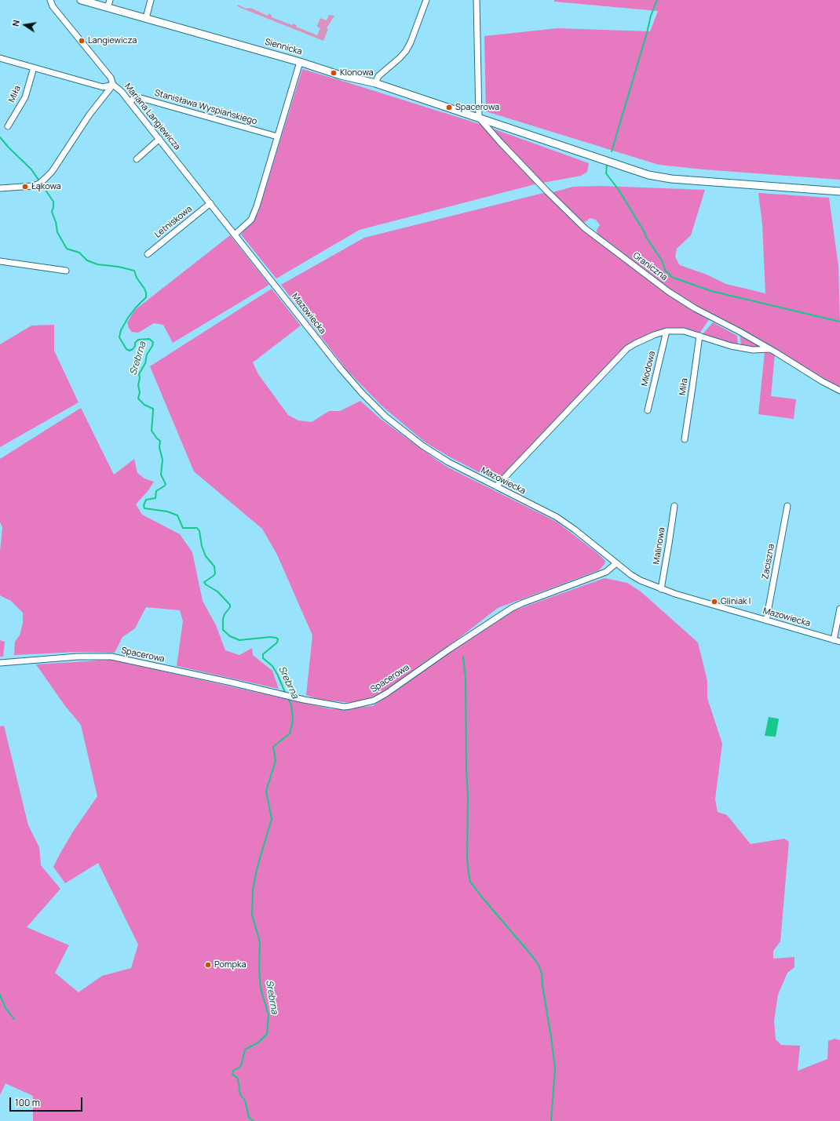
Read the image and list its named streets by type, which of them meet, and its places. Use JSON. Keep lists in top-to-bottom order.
{
  "streets": {
    "main road": ["Siennicka"],
    "street": [
      "Miła",
      "Stanisława Wyspiańskiego",
      "Mariana Langiewicza",
      "Letniskowa",
      "Graniczna",
      "Mazowiecka",
      "Miodowa",
      "Malinowa",
      "Zaciszna",
      "Spacerowa"
    ]
  },
  "crossings": [
    ["Siennicka", "Graniczna"],
    ["Stanisława Wyspiańskiego", "Mariana Langiewicza"],
    ["Mariana Langiewicza", "Letniskowa"],
    ["Mariana Langiewicza", "Mazowiecka"],
    ["Mazowiecka", "Malinowa"],
    ["Mazowiecka", "Zaciszna"],
    ["Mazowiecka", "Spacerowa"]
  ],
  "water": ["Srebrna"],
  "places": [
    "Langiewicza",
    "Klonowa",
    "Spacerowa",
    "Łąkowa",
    "Gliniak I",
    "Pompka"
  ],
  "scale_bar": "100 m",
  "north": "left"
}
